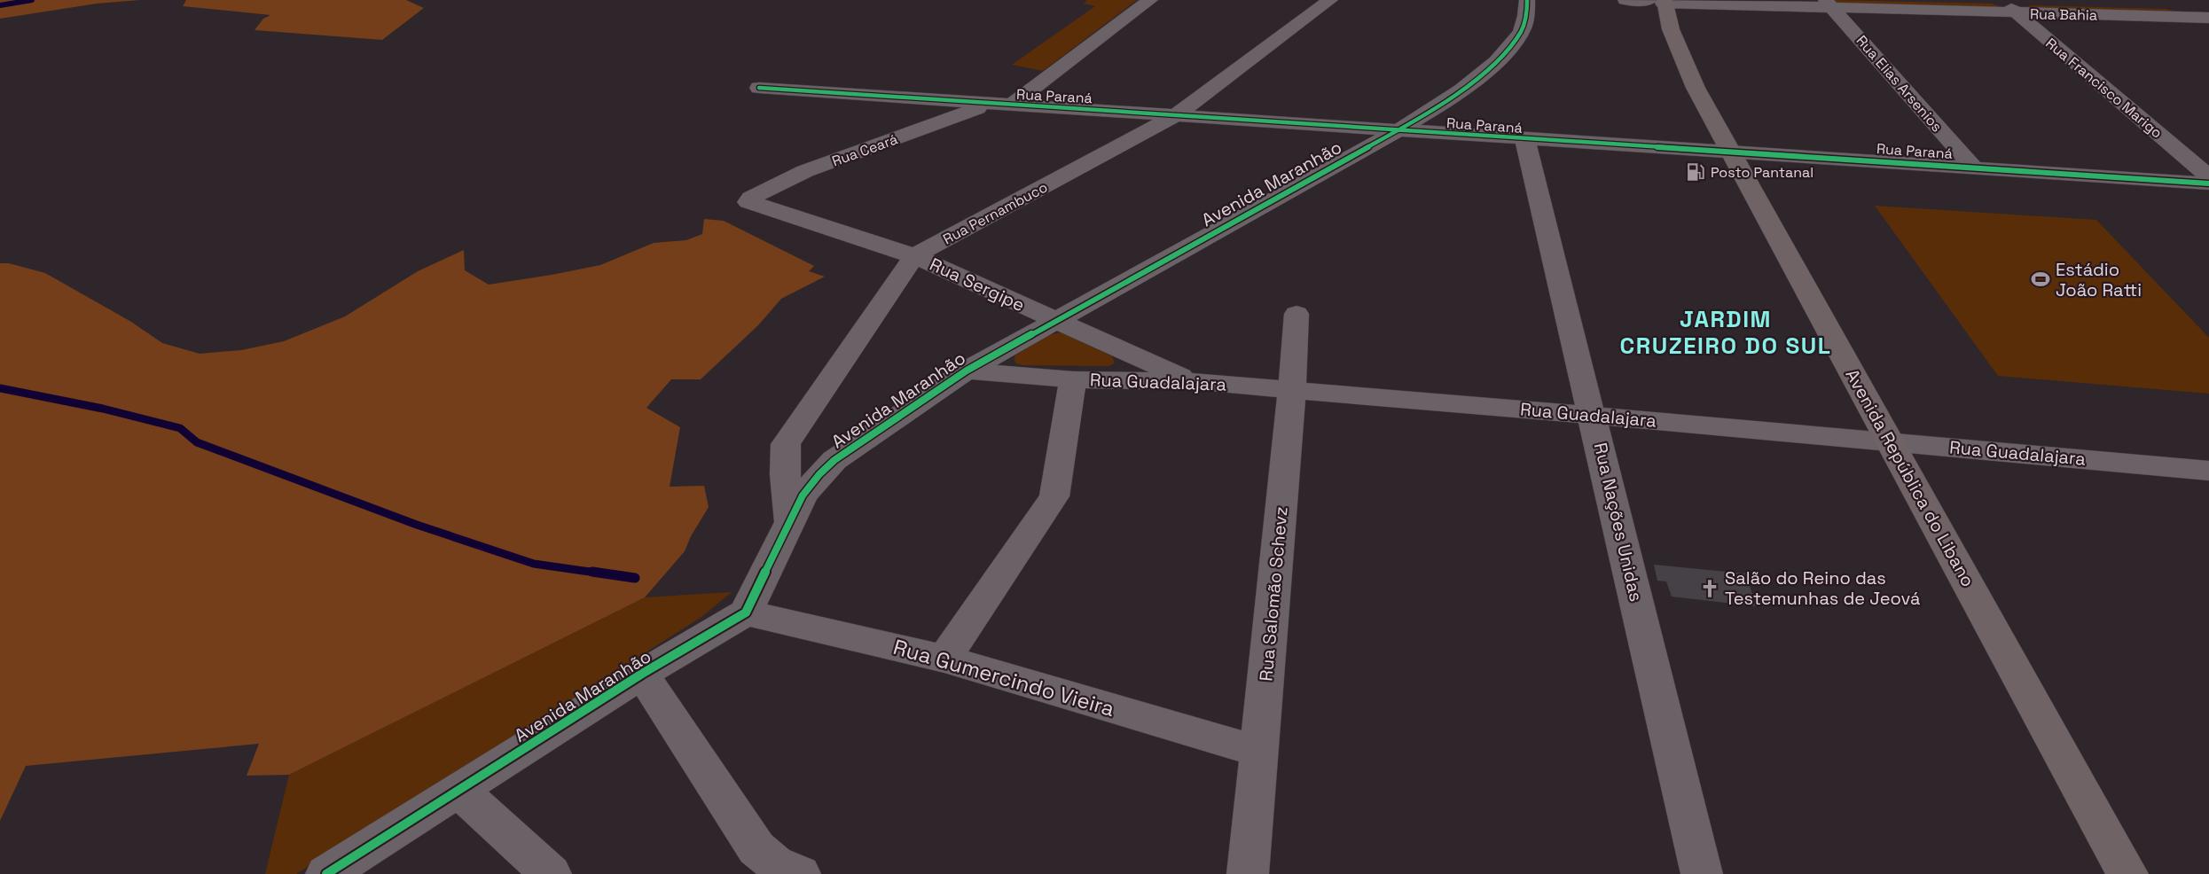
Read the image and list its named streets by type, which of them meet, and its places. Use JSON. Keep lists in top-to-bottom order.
{
  "streets": {
    "main road": ["Avenida República do Libano"],
    "street": [
      "Rua Bahia",
      "Rua Elias Arsenios",
      "Rua Francisco Marigo",
      "Rua Paraná",
      "Rua Ceará",
      "Avenida Maranhão",
      "Rua Pernambuco",
      "Rua Sergipe",
      "Rua Guadalajara",
      "Rua Nações Unidas",
      "Rua Salomão Schevz",
      "Rua Gumercindo Vieira"
    ]
  },
  "crossings": [
    ["Rua Bahia", "Rua Elias Arsenios"],
    ["Rua Bahia", "Rua Francisco Marigo"],
    ["Rua Bahia", "Avenida República do Libano"],
    ["Rua Elias Arsenios", "Rua Paraná"],
    ["Rua Paraná", "Rua Ceará"],
    ["Rua Paraná", "Avenida Maranhão"],
    ["Rua Paraná", "Rua Pernambuco"],
    ["Rua Paraná", "Avenida República do Libano"],
    ["Rua Paraná", "Rua Nações Unidas"],
    ["Rua Ceará", "Rua Sergipe"],
    ["Avenida Maranhão", "Rua Pernambuco"],
    ["Avenida Maranhão", "Rua Sergipe"],
    ["Avenida Maranhão", "Rua Guadalajara"],
    ["Avenida Maranhão", "Rua Gumercindo Vieira"],
    ["Rua Pernambuco", "Rua Sergipe"],
    ["Rua Sergipe", "Rua Guadalajara"],
    ["Rua Guadalajara", "Avenida República do Libano"],
    ["Rua Guadalajara", "Rua Nações Unidas"],
    ["Rua Guadalajara", "Rua Salomão Schevz"],
    ["Rua Salomão Schevz", "Rua Gumercindo Vieira"]
  ],
  "districts": ["JARDIM CRUZEIRO DO SUL"],
  "places": {
    "fuel station": ["Posto Pantanal"],
    "sports": ["Estádio João Ratti"],
    "church": ["Salão do Reino das Testemunhas de Jeová"]
  }
}
